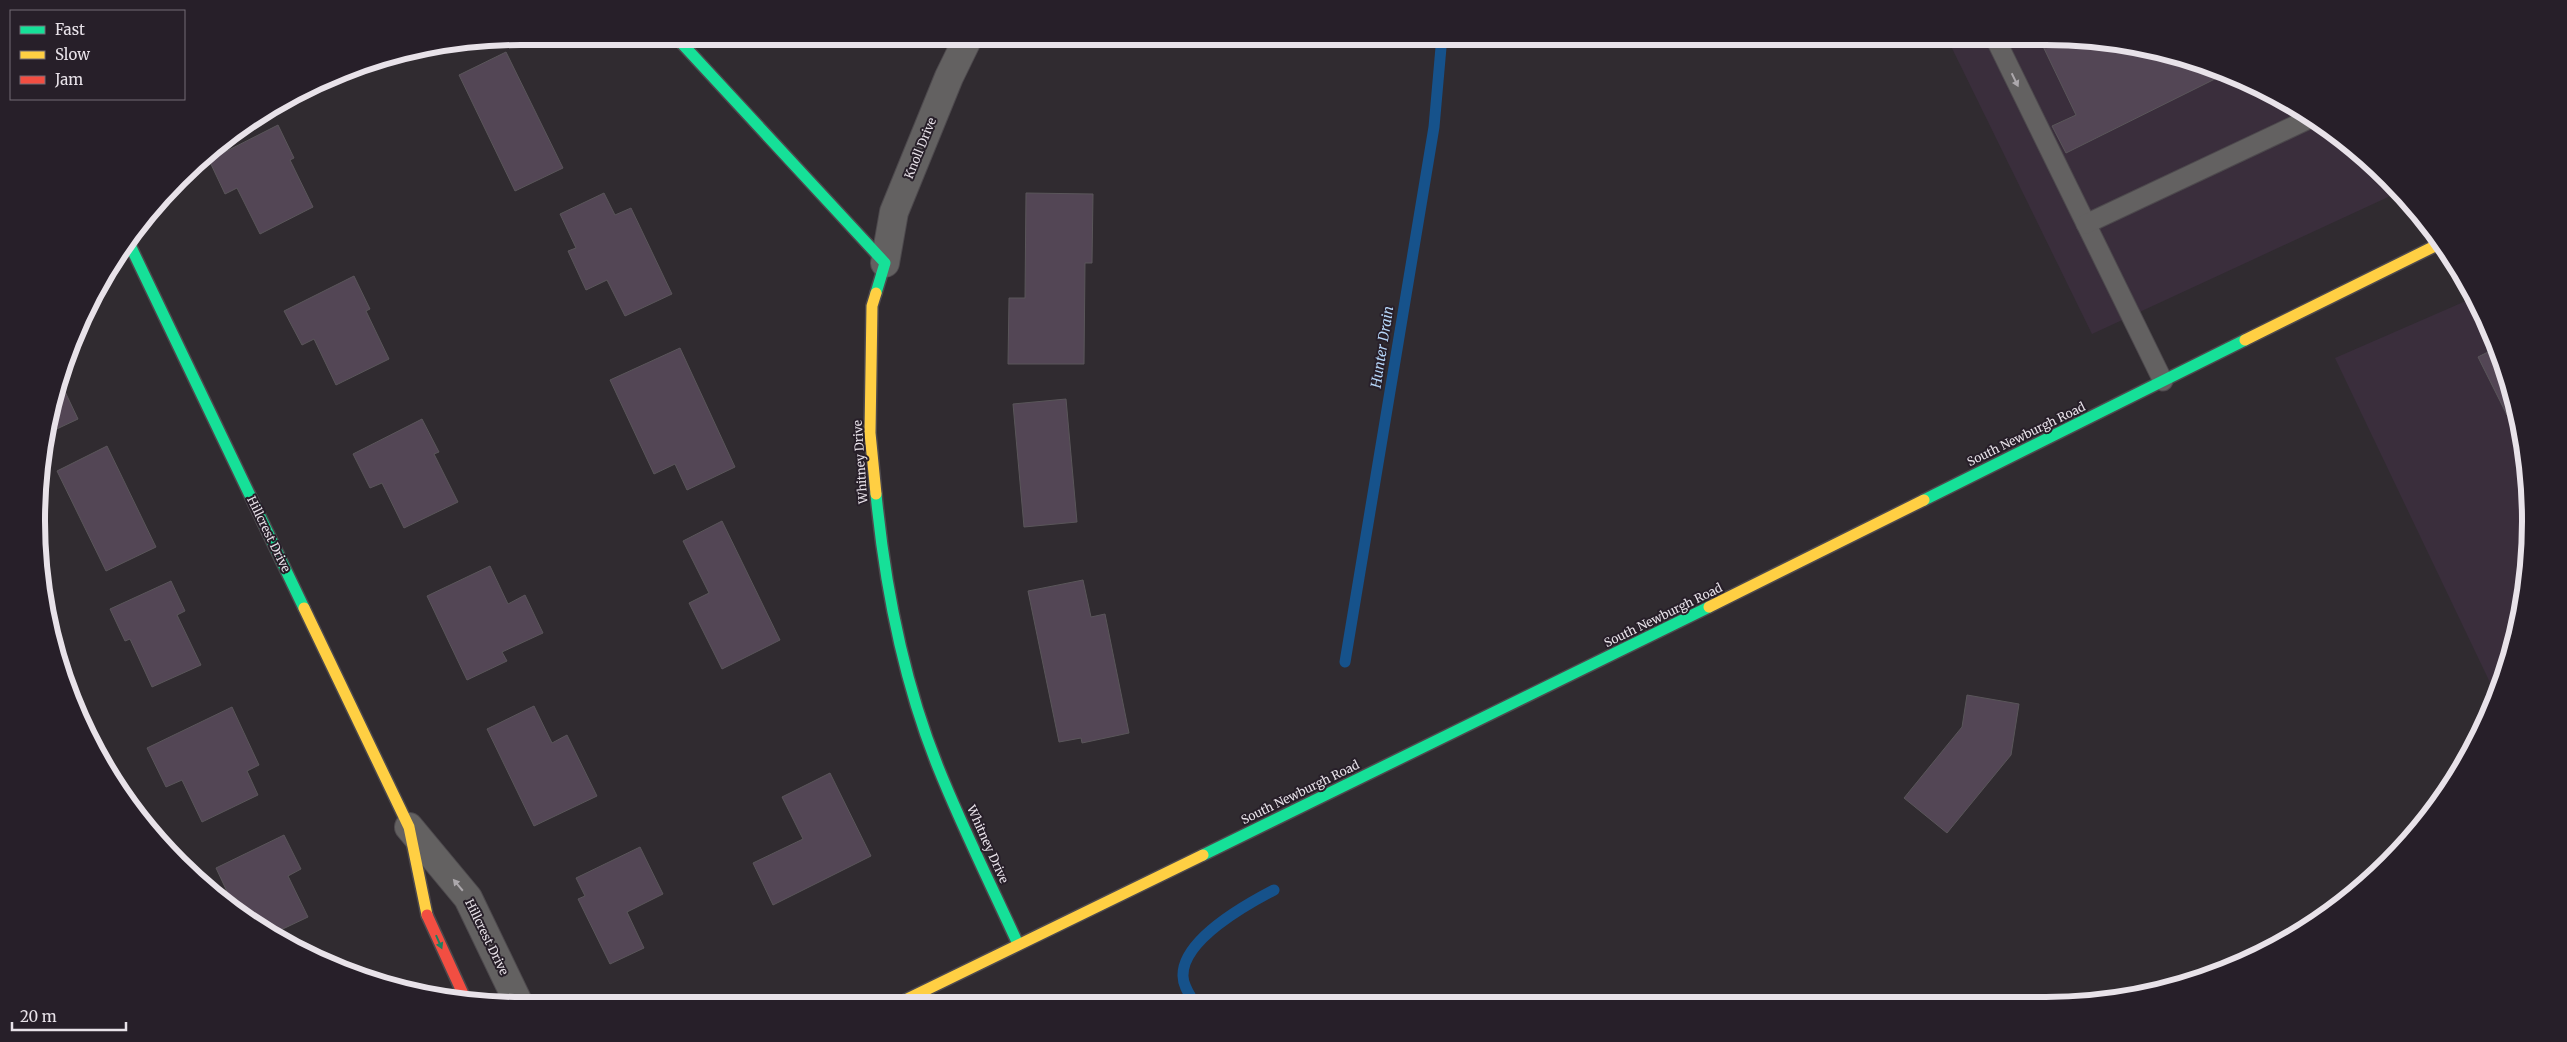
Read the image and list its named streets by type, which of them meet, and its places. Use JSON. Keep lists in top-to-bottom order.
{
  "streets": {
    "street": [
      "Knoll Drive",
      "South Newburgh Road",
      "Whitney Drive",
      "Hillcrest Drive"
    ]
  },
  "crossings": [
    ["Knoll Drive", "Whitney Drive"],
    ["South Newburgh Road", "Whitney Drive"]
  ],
  "water": ["Hunter Drain"],
  "legend": ["Fast", "Slow", "Jam"],
  "scale_bar": "20 m"
}
